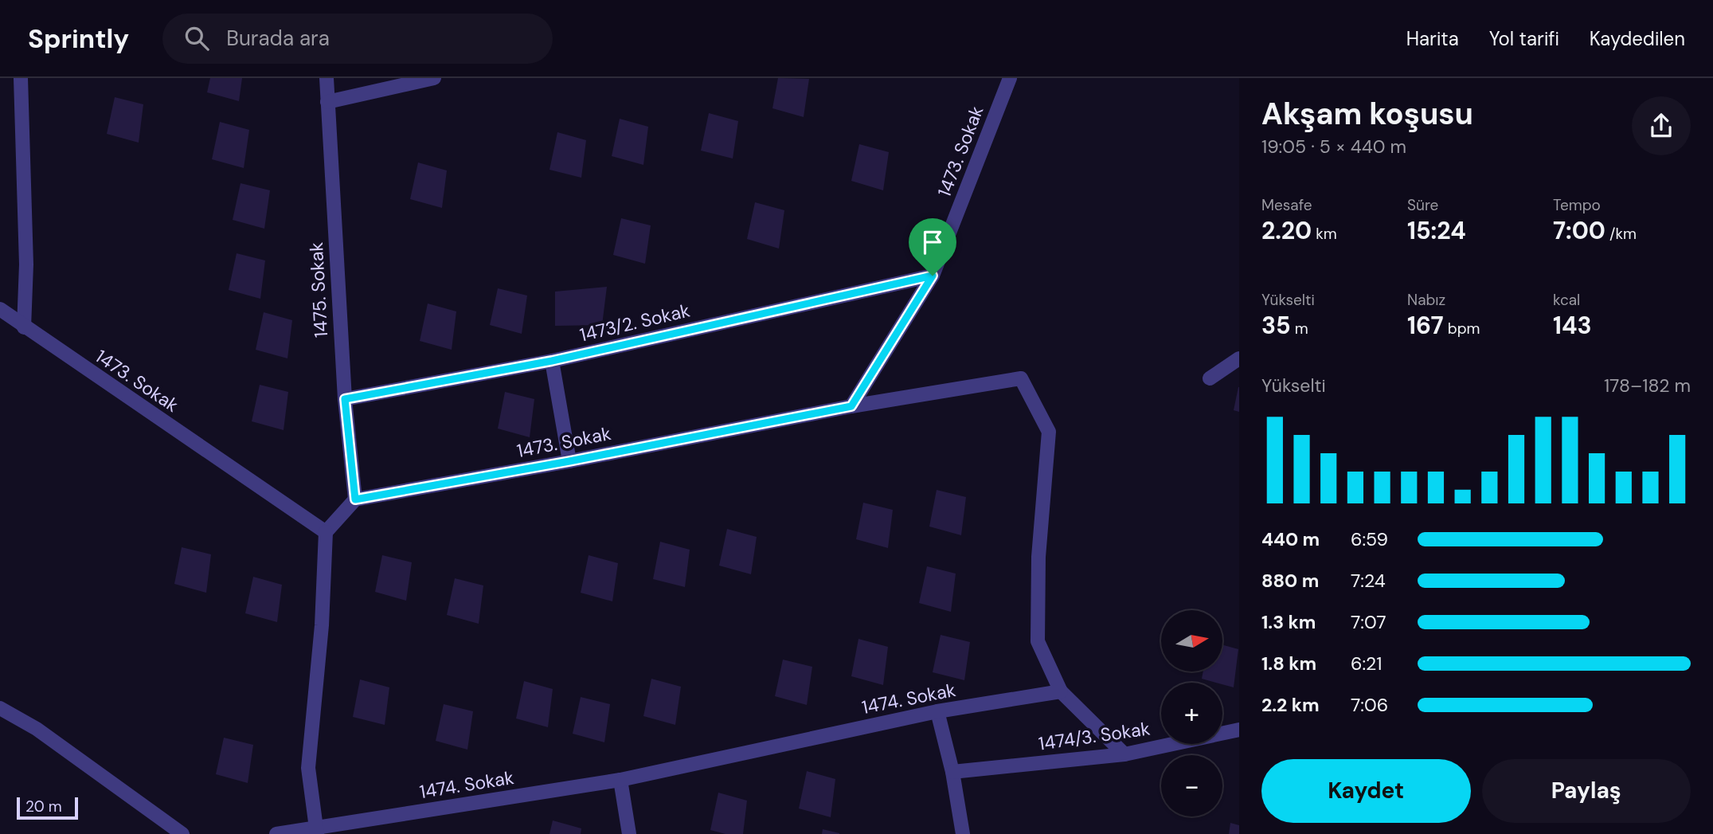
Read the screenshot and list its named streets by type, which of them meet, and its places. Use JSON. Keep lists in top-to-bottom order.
{
  "streets": {
    "street": [
      "1473. Sokak",
      "1475. Sokak",
      "1473/2. Sokak",
      "1474. Sokak",
      "1474/3. Sokak"
    ]
  },
  "crossings": [
    ["1473. Sokak", "1475. Sokak"],
    ["1473. Sokak", "1473/2. Sokak"],
    ["1475. Sokak", "1473/2. Sokak"]
  ],
  "scale_bar": "20 m",
  "north": "right",
  "page": {
    "header": "Sprintly",
    "search": "Burada ara",
    "nav": ["Harita", "Yol tarifi", "Kaydedilen"],
    "heading": ["Akşam koşusu", "19:05 · 5 × 440 m"],
    "stats": [
      ["Mesafe", "2.20 km"],
      ["Süre", "15:24"],
      ["Tempo", "7:00 /km"],
      ["Yükselti", "35 m"],
      ["Nabız", "167 bpm"],
      ["kcal", "143"]
    ],
    "chart": ["Yükselti", "178–182 m"],
    "list": [
      {
        "name": "440 m",
        "note": "6:59"
      },
      {
        "name": "880 m",
        "note": "7:24"
      },
      {
        "name": "1.3 km",
        "note": "7:07"
      },
      {
        "name": "1.8 km",
        "note": "6:21"
      },
      {
        "name": "2.2 km",
        "note": "7:06"
      }
    ],
    "map_buttons": ["+", "−"],
    "buttons": ["Kaydet", "Paylaş"],
    "scale": "20 m"
  }
}
